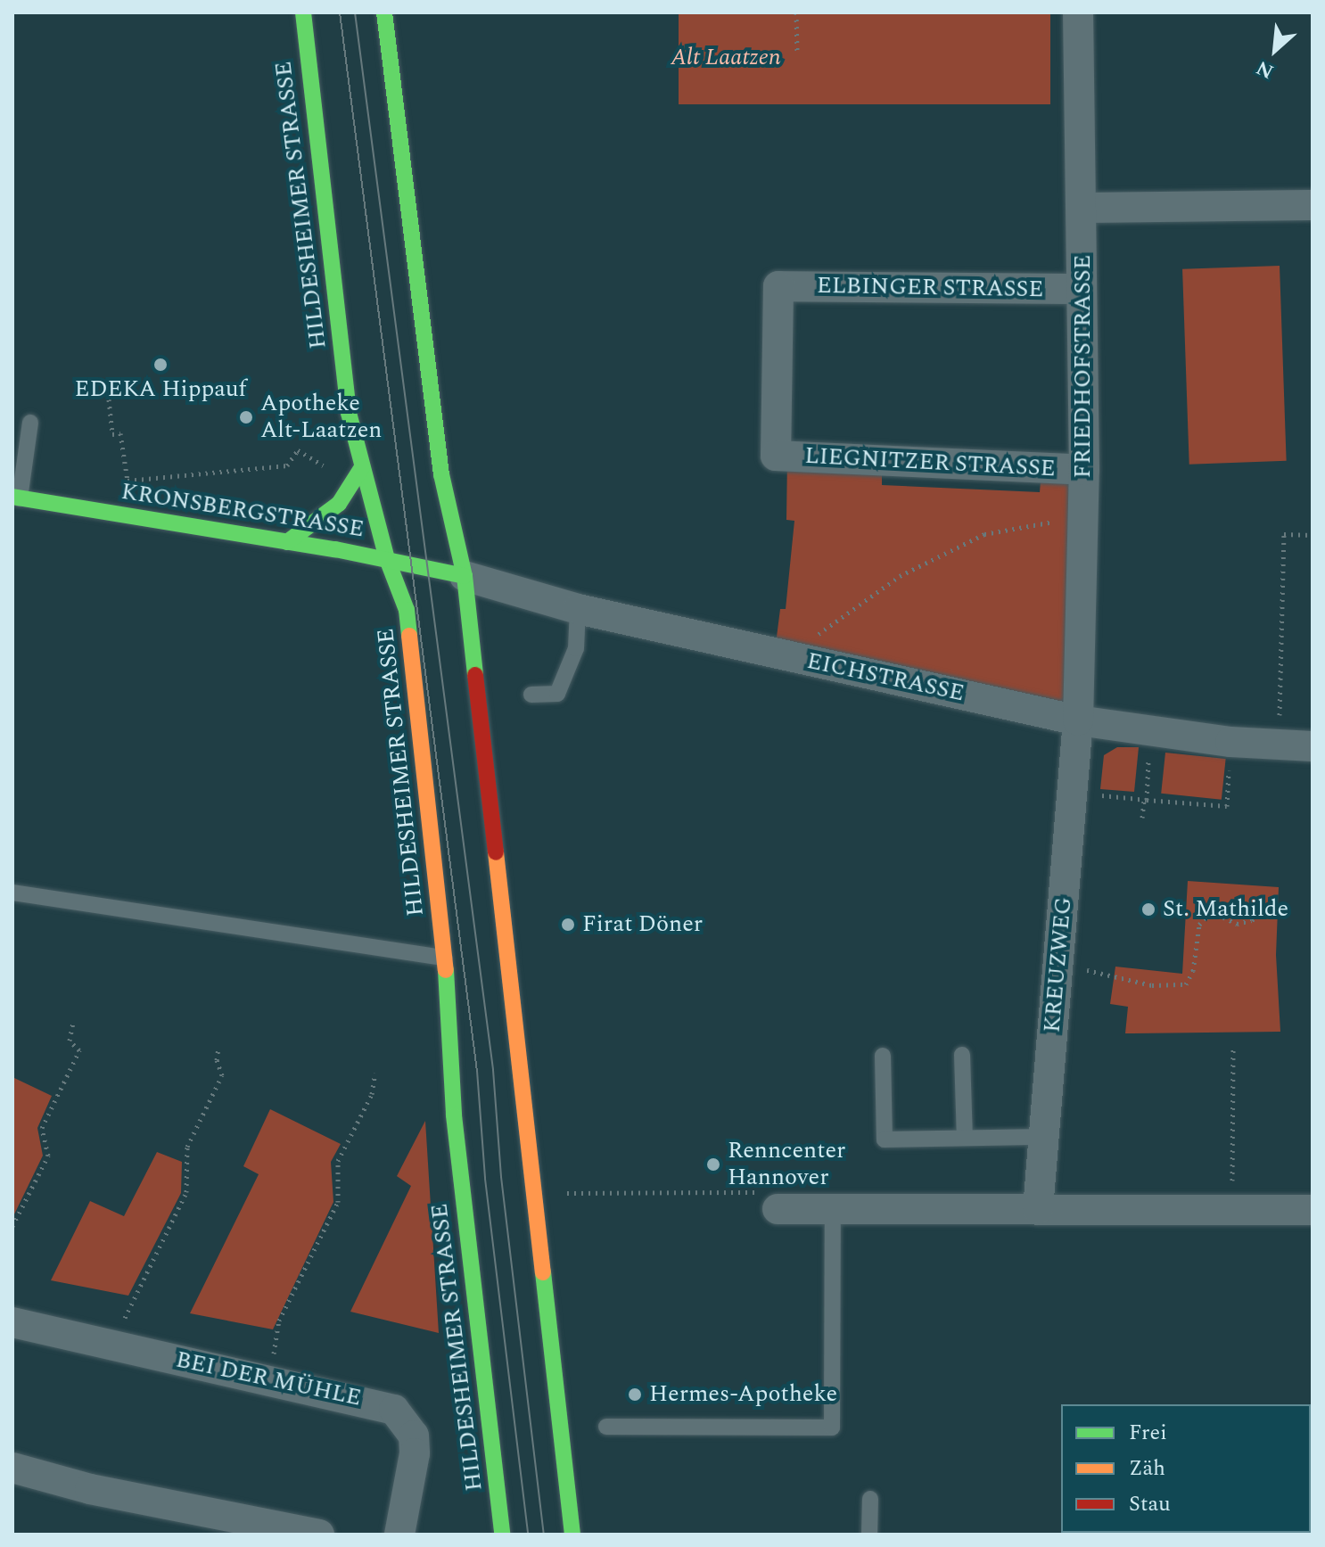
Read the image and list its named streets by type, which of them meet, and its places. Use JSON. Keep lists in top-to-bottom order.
{
  "streets": {
    "main road": ["HILDESHEIMER STRASSE", "KRONSBERGSTRASSE"],
    "street": [
      "ELBINGER STRASSE",
      "FRIEDHOFSTRASSE",
      "LIEGNITZER STRASSE",
      "EICHSTRASSE",
      "KREUZWEG",
      "BEI DER MÜHLE"
    ]
  },
  "crossings": [
    ["HILDESHEIMER STRASSE", "KRONSBERGSTRASSE"],
    ["ELBINGER STRASSE", "FRIEDHOFSTRASSE"],
    ["ELBINGER STRASSE", "LIEGNITZER STRASSE"],
    ["FRIEDHOFSTRASSE", "LIEGNITZER STRASSE"],
    ["FRIEDHOFSTRASSE", "EICHSTRASSE"],
    ["FRIEDHOFSTRASSE", "KREUZWEG"],
    ["KRONSBERGSTRASSE", "EICHSTRASSE"],
    ["EICHSTRASSE", "KREUZWEG"]
  ],
  "parks": ["Alt Laatzen"],
  "places": [
    "EDEKA Hippauf",
    "Apotheke Alt-Laatzen",
    "St. Mathilde",
    "Firat Döner",
    "Renncenter Hannover",
    "Hermes-Apotheke"
  ],
  "legend": ["Frei", "Zäh", "Stau"],
  "north": "bottom left"
}
